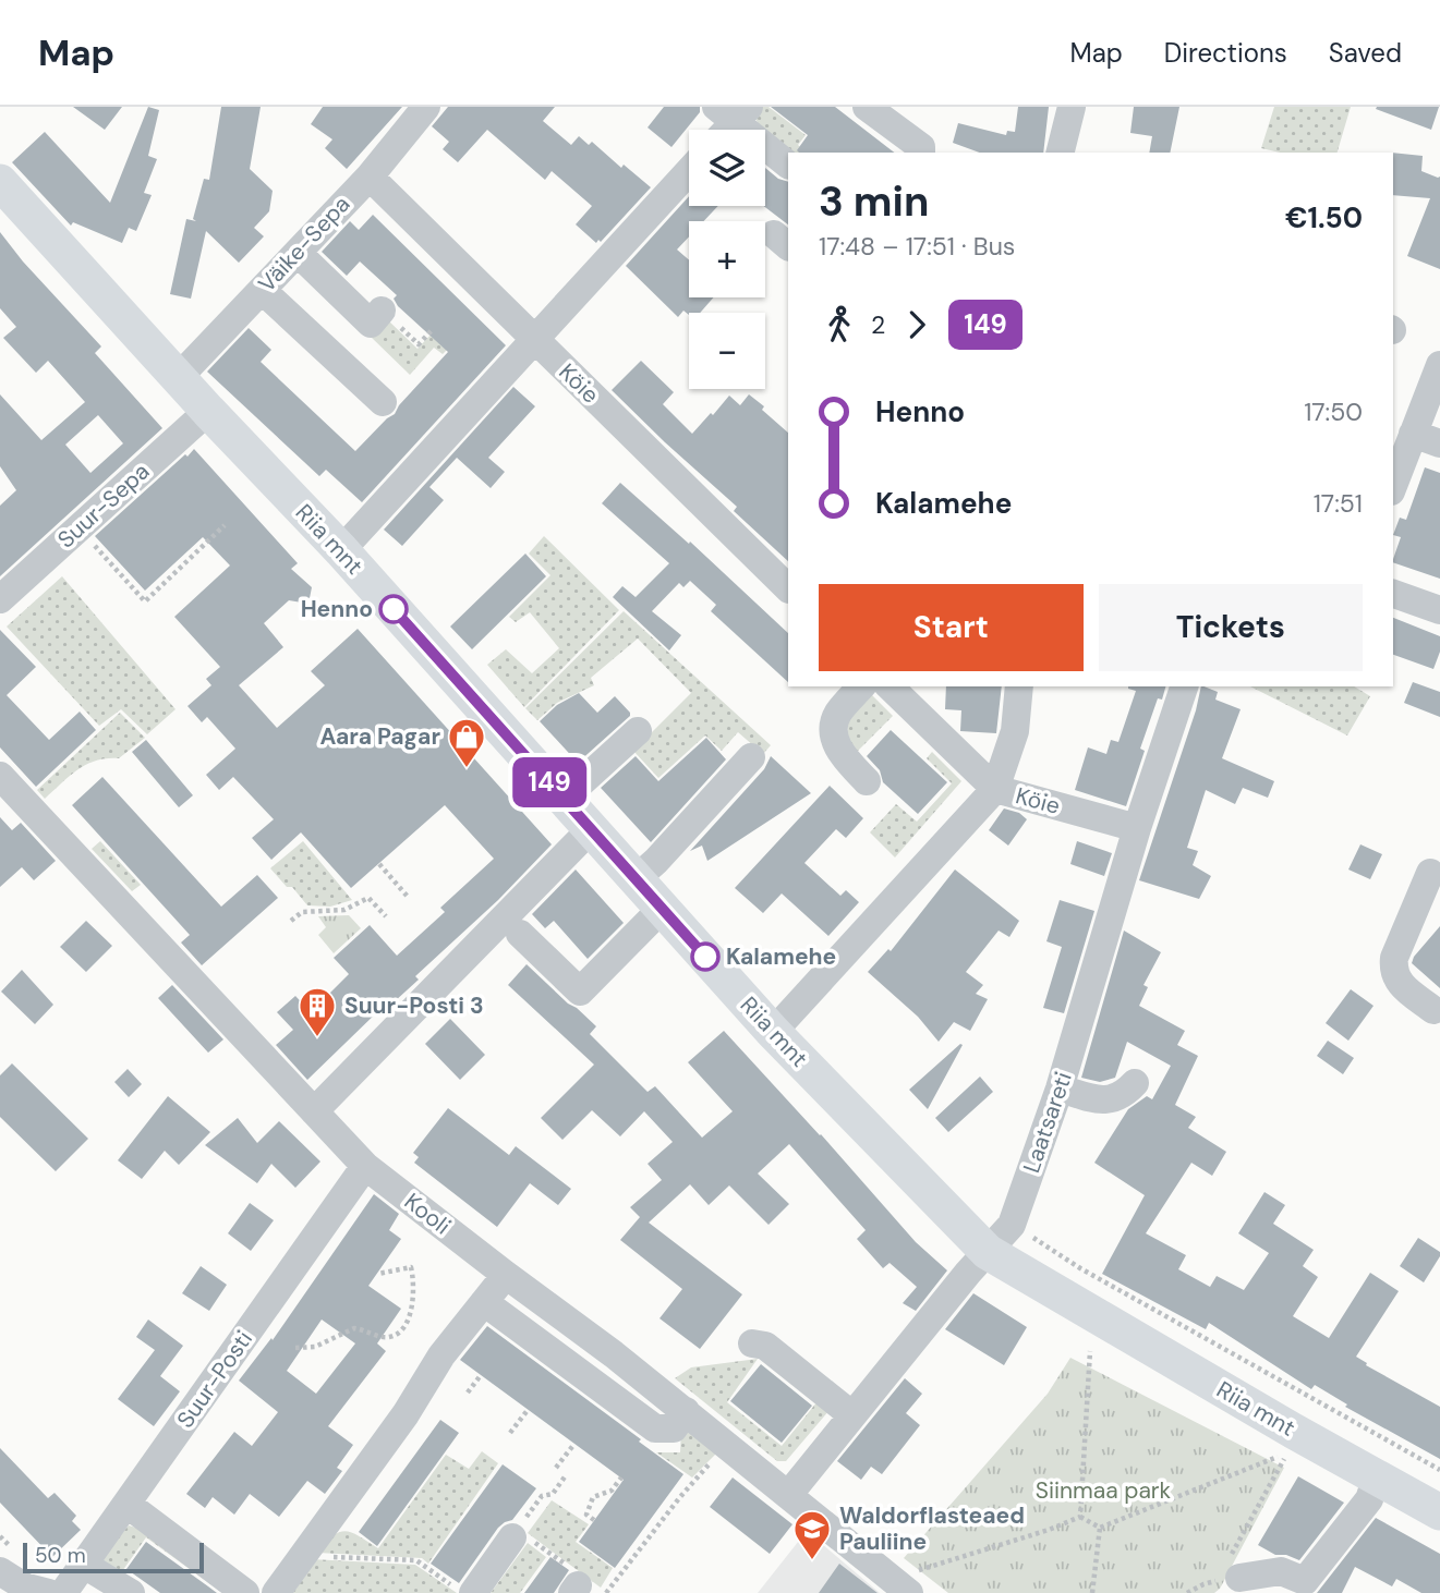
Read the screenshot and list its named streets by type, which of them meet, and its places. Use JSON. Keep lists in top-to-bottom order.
{
  "streets": {
    "main road": ["Riia mnt"],
    "street": [
      "Väike-Sepa",
      "Köie",
      "Suur-Sepa",
      "Laatsareti",
      "Kooli",
      "Suur-Posti"
    ]
  },
  "crossings": [
    ["Väike-Sepa", "Köie"],
    ["Väike-Sepa", "Riia mnt"],
    ["Köie", "Laatsareti"],
    ["Suur-Sepa", "Riia mnt"],
    ["Riia mnt", "Laatsareti"],
    ["Laatsareti", "Kooli"],
    ["Kooli", "Suur-Posti"]
  ],
  "parks": ["Siinmaa park"],
  "places": {
    "other": ["Henno", "Kalamehe"],
    "shop": ["Aara Pagar"],
    "building": ["Suur-Posti 3"],
    "school or university": ["Waldorflasteaed Pauliine"]
  },
  "lines": ["bus line 149"],
  "scale_bar": "50 m",
  "page": {
    "header": "Map",
    "nav": ["Map", "Directions", "Saved"],
    "on_map": "149",
    "map_buttons": ["+", "−"],
    "heading": ["3 min", "17:48 – 17:51 · Bus", "€1.50"],
    "legs": ["2", "149"],
    "list": [
      {
        "name": "Henno",
        "value": "17:50"
      },
      {
        "name": "Kalamehe",
        "value": "17:51"
      }
    ],
    "buttons": ["Start", "Tickets"],
    "scale": "50 m"
  }
}
